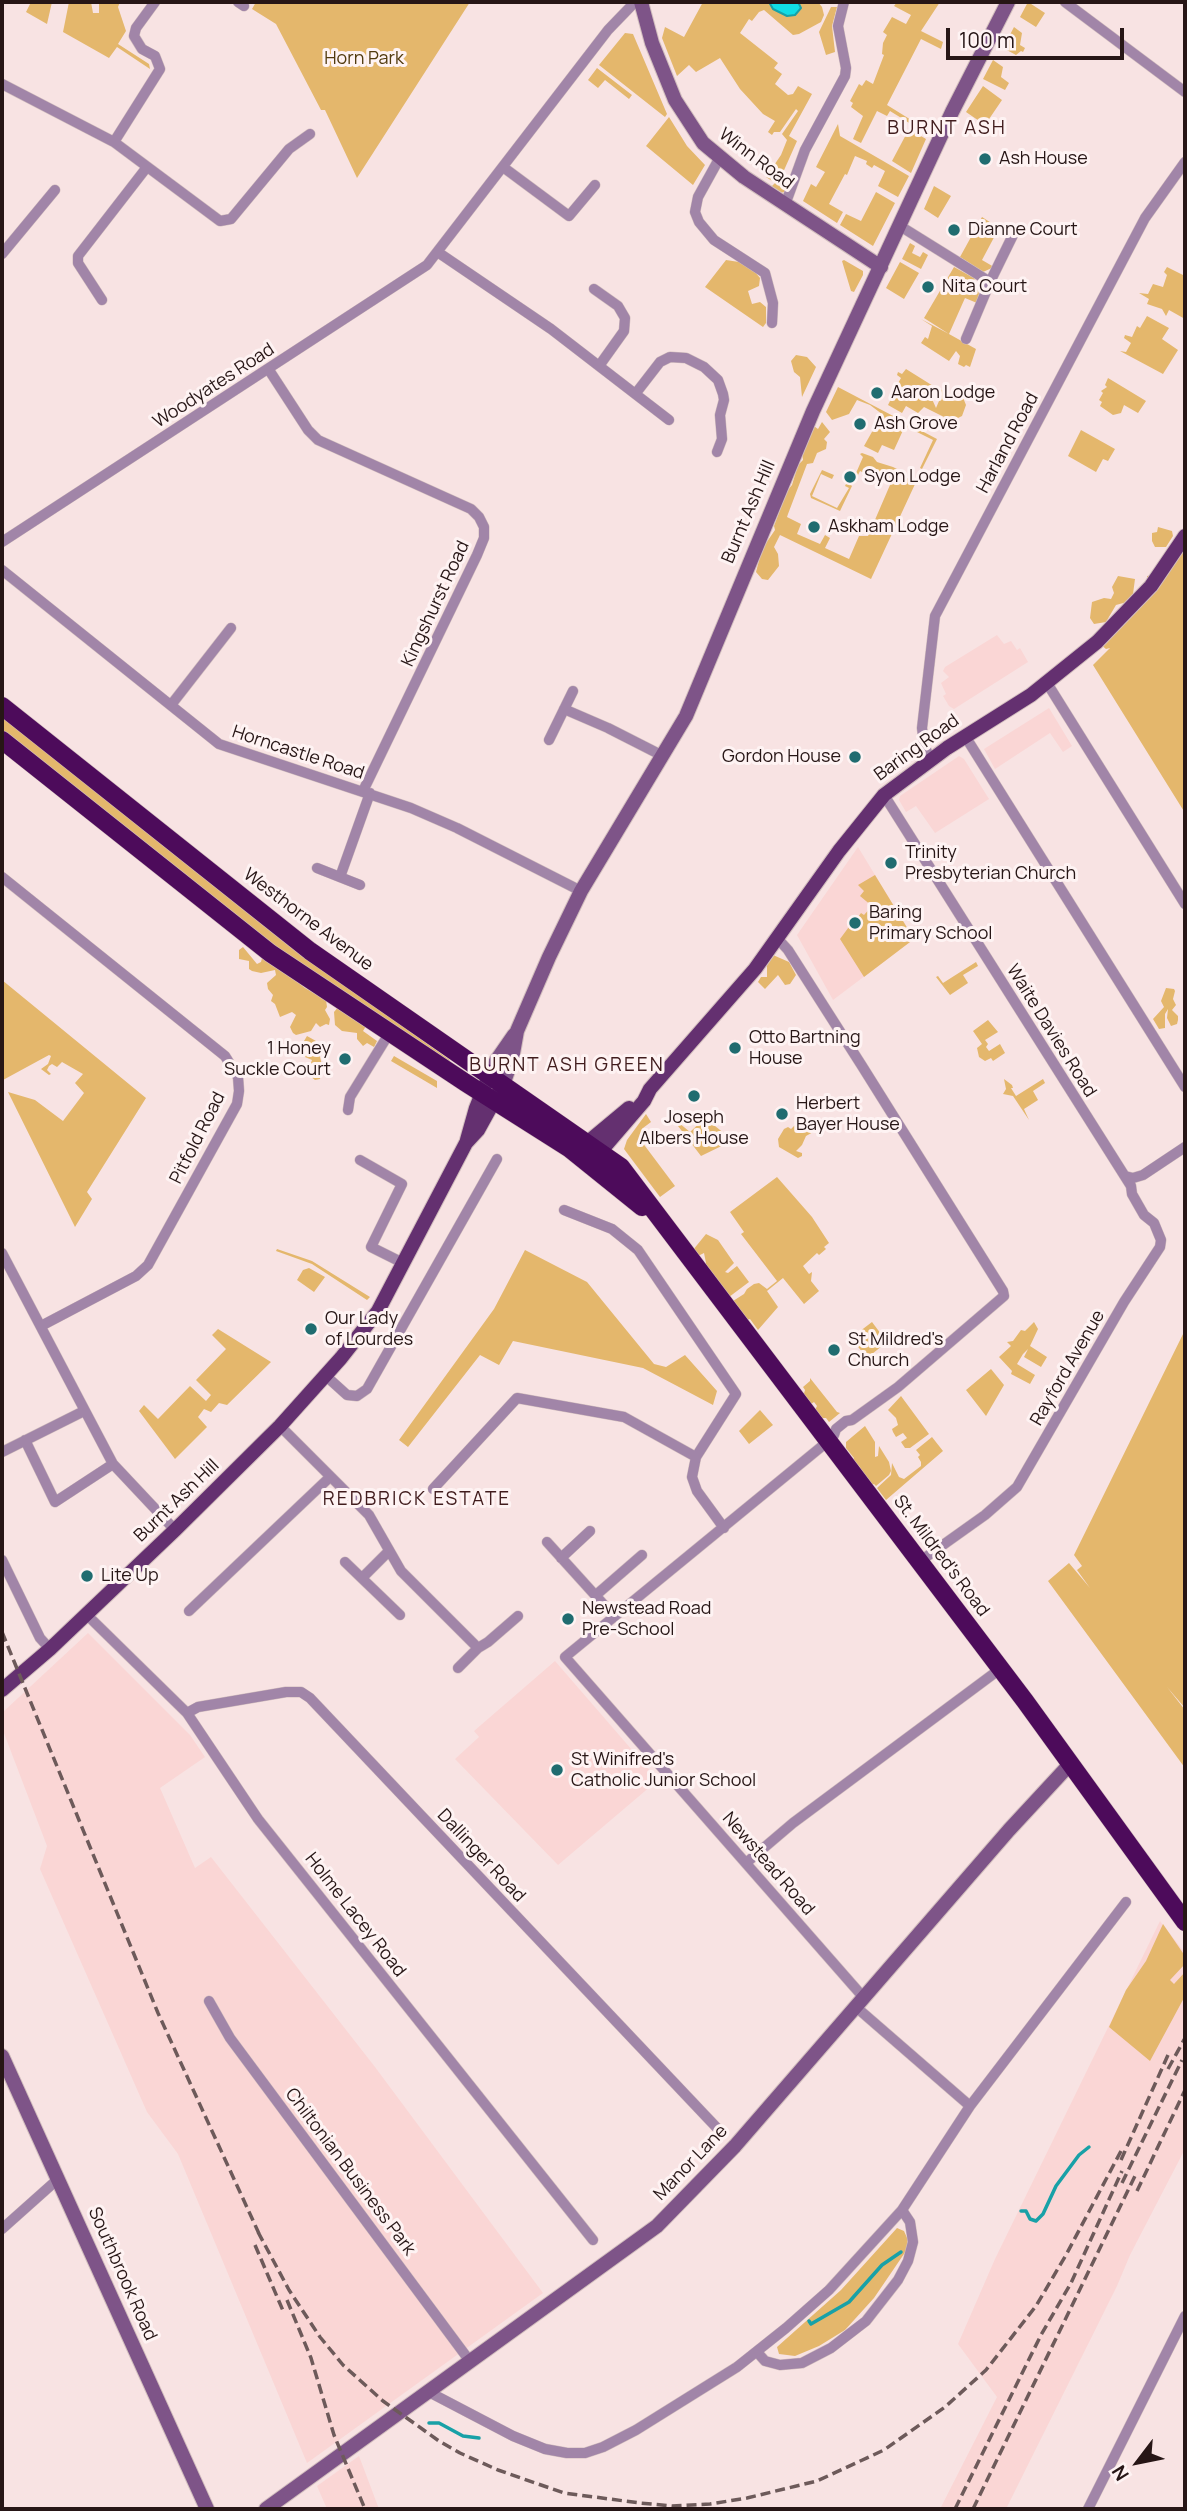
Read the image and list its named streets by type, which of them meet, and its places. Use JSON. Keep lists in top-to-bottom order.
{
  "streets": {
    "highway": ["Westhorne Avenue", "St. Mildred's Road"],
    "main road": ["Burnt Ash Hill", "Baring Road"],
    "street": [
      "Winn Road",
      "Woodyates Road",
      "Harland Road",
      "Kingshurst Road",
      "Horncastle Road",
      "Waite Davies Road",
      "Pitfold Road",
      "Rayford Avenue",
      "Dallinger Road",
      "Newstead Road",
      "Holme Lacey Road",
      "Manor Lane",
      "Chiltonian Business Park",
      "Southbrook Road"
    ]
  },
  "crossings": [
    ["Winn Road", "Burnt Ash Hill"],
    ["Woodyates Road", "Kingshurst Road"],
    ["Harland Road", "Baring Road"],
    ["Burnt Ash Hill", "Horncastle Road"],
    ["Burnt Ash Hill", "Westhorne Avenue"],
    ["Burnt Ash Hill", "Holme Lacey Road"],
    ["Kingshurst Road", "Horncastle Road"],
    ["Baring Road", "Westhorne Avenue"],
    ["Baring Road", "Waite Davies Road"],
    ["Baring Road", "St. Mildred's Road"],
    ["Westhorne Avenue", "St. Mildred's Road"],
    ["Waite Davies Road", "Rayford Avenue"],
    ["Rayford Avenue", "St. Mildred's Road"],
    ["St. Mildred's Road", "Manor Lane"],
    ["Dallinger Road", "Holme Lacey Road"],
    ["Newstead Road", "Manor Lane"],
    ["Manor Lane", "Chiltonian Business Park"]
  ],
  "districts": ["BURNT ASH", "BURNT ASH GREEN", "REDBRICK ESTATE"],
  "parks": ["Horn Park"],
  "places": [
    "Ash House",
    "Dianne Court",
    "Nita Court",
    "Aaron Lodge",
    "Ash Grove",
    "Syon Lodge",
    "Askham Lodge",
    "Gordon House",
    "Trinity Presbyterian Church",
    "Baring Primary School",
    "Otto Bartning House",
    "1 Honey Suckle Court",
    "Joseph Albers House",
    "Herbert Bayer House",
    "Our Lady of Lourdes",
    "St Mildred's Church",
    "Lite Up",
    "Newstead Road Pre-School",
    "St Winifred's Catholic Junior School"
  ],
  "scale_bar": "100 m",
  "north": "bottom left"
}
